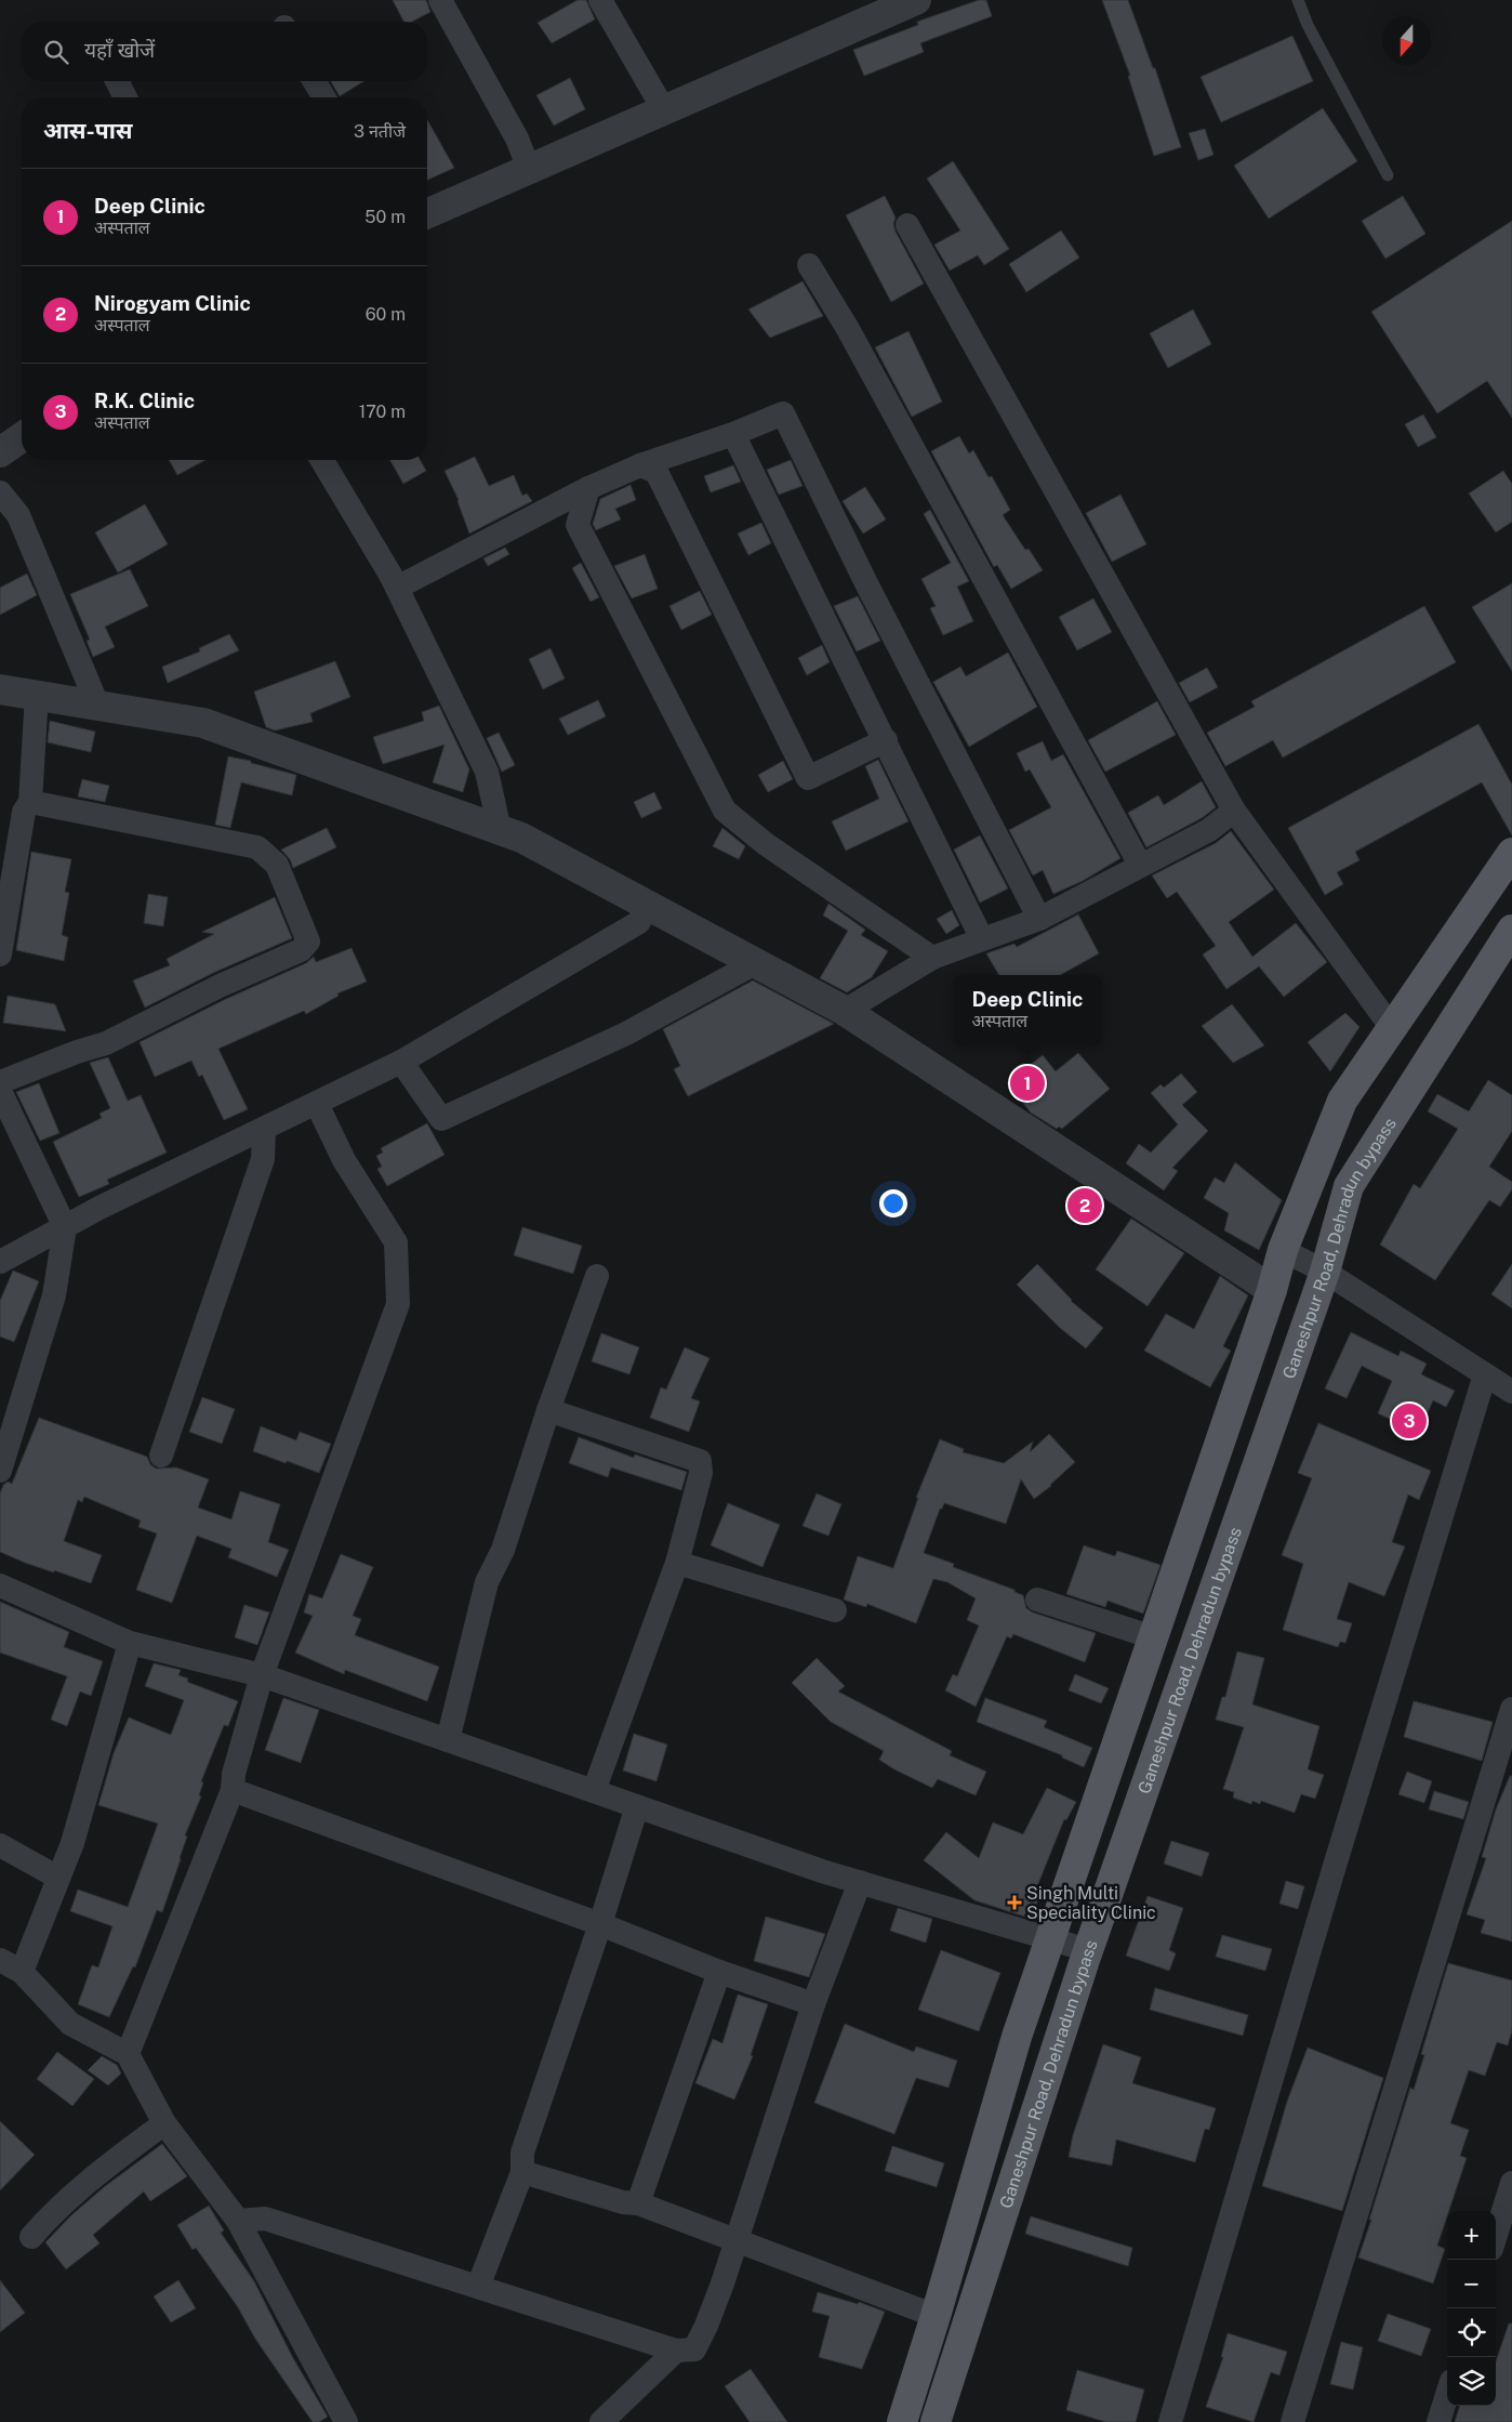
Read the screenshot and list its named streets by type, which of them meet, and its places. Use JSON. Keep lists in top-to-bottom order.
{
  "streets": {
    "main road": ["Ganeshpur Road, Dehradun bypass"]
  },
  "places": {
    "health": ["Singh Multi Speciality Clinic"]
  },
  "north": "bottom",
  "page": {
    "search": "यहाँ खोजें",
    "heading": ["आस-पास", "3 नतीजे"],
    "list": [
      {
        "mark": "1",
        "name": "Deep Clinic",
        "note": "अस्पताल",
        "value": "50 m"
      },
      {
        "mark": "2",
        "name": "Nirogyam Clinic",
        "note": "अस्पताल",
        "value": "60 m"
      },
      {
        "mark": "3",
        "name": "R.K. Clinic",
        "note": "अस्पताल",
        "value": "170 m"
      }
    ],
    "popup": ["Deep Clinic", "अस्पताल"],
    "pins": ["1", "2", "3"],
    "map_buttons": ["+", "−"]
  }
}
